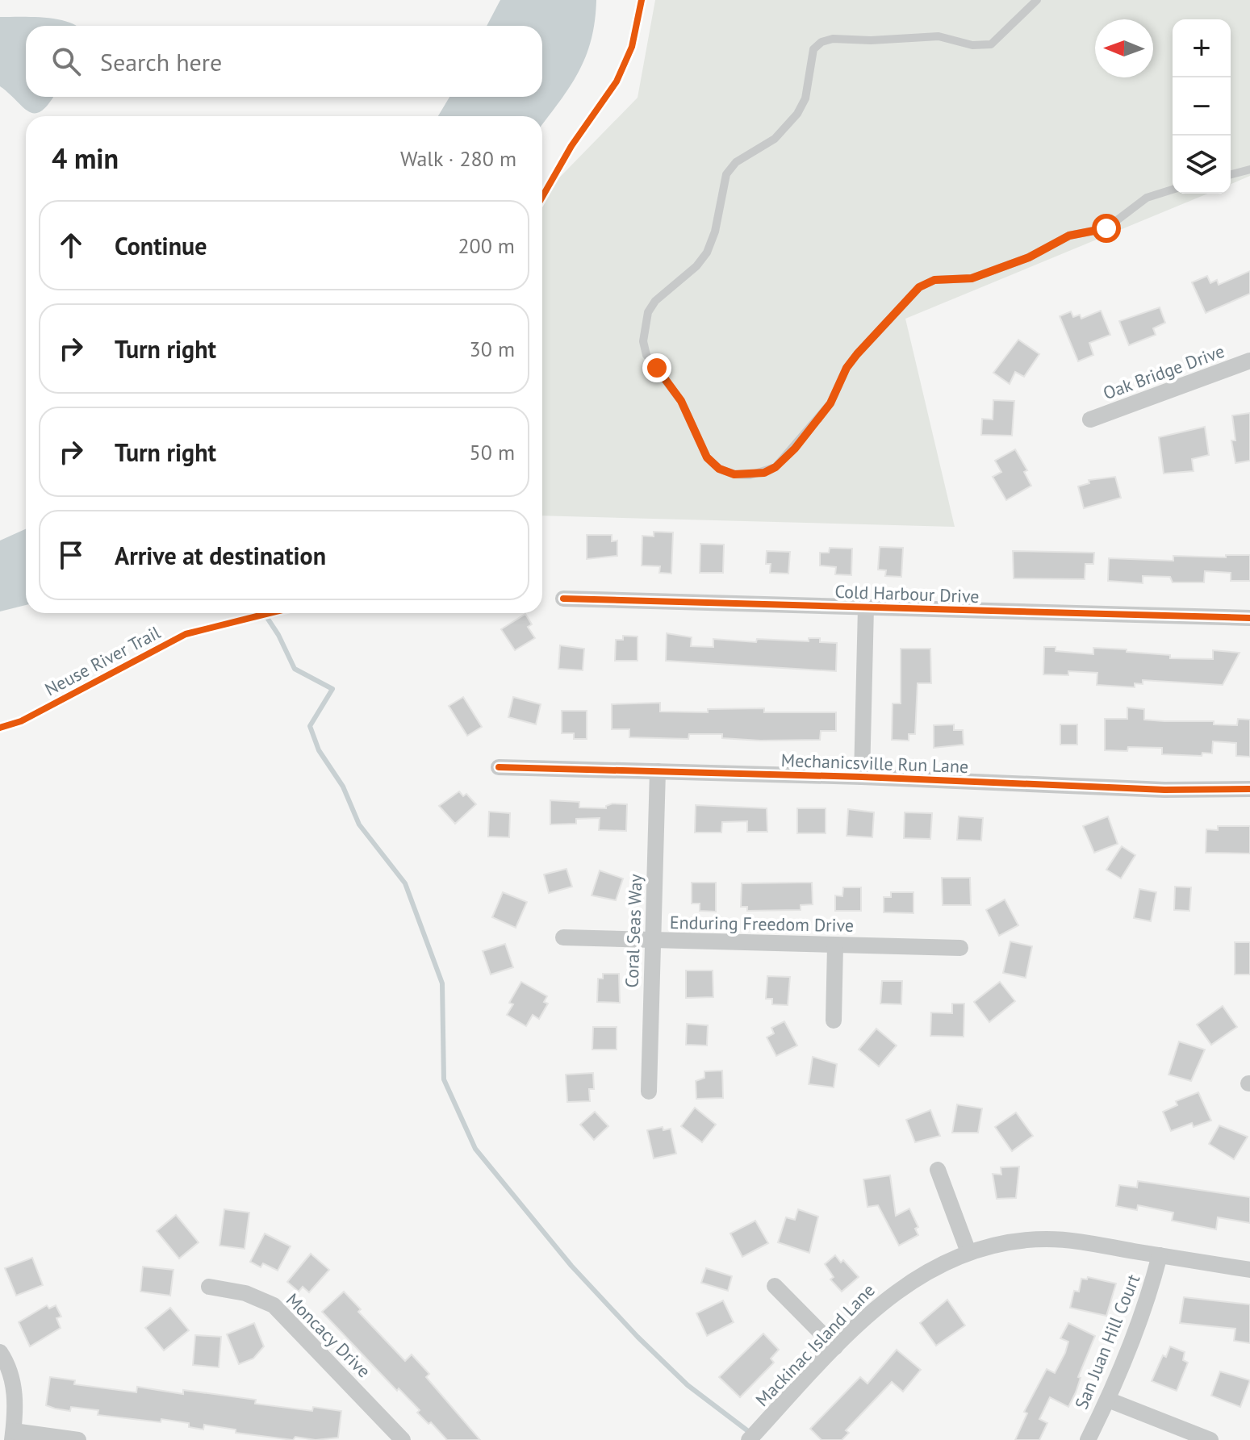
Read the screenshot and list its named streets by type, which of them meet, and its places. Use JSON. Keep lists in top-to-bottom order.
{
  "streets": {
    "street": [
      "Oak Bridge Drive",
      "Cold Harbour Drive",
      "Mechanicsville Run Lane",
      "Enduring Freedom Drive",
      "Coral Seas Way",
      "Moncacy Drive",
      "San Juan Hill Court",
      "Mackinac Island Lane"
    ],
    "cycle path": ["Neuse River Trail"]
  },
  "crossings": [
    ["Mechanicsville Run Lane", "Coral Seas Way"],
    ["Enduring Freedom Drive", "Coral Seas Way"],
    ["San Juan Hill Court", "Mackinac Island Lane"]
  ],
  "north": "left",
  "page": {
    "map_buttons": ["+", "−"],
    "search": "Search here",
    "heading": ["4 min", "Walk · 280 m"],
    "list": [
      ["Continue", "200 m"],
      ["Turn right", "30 m"],
      ["Turn right", "50 m"],
      "Arrive at destination"
    ]
  }
}
